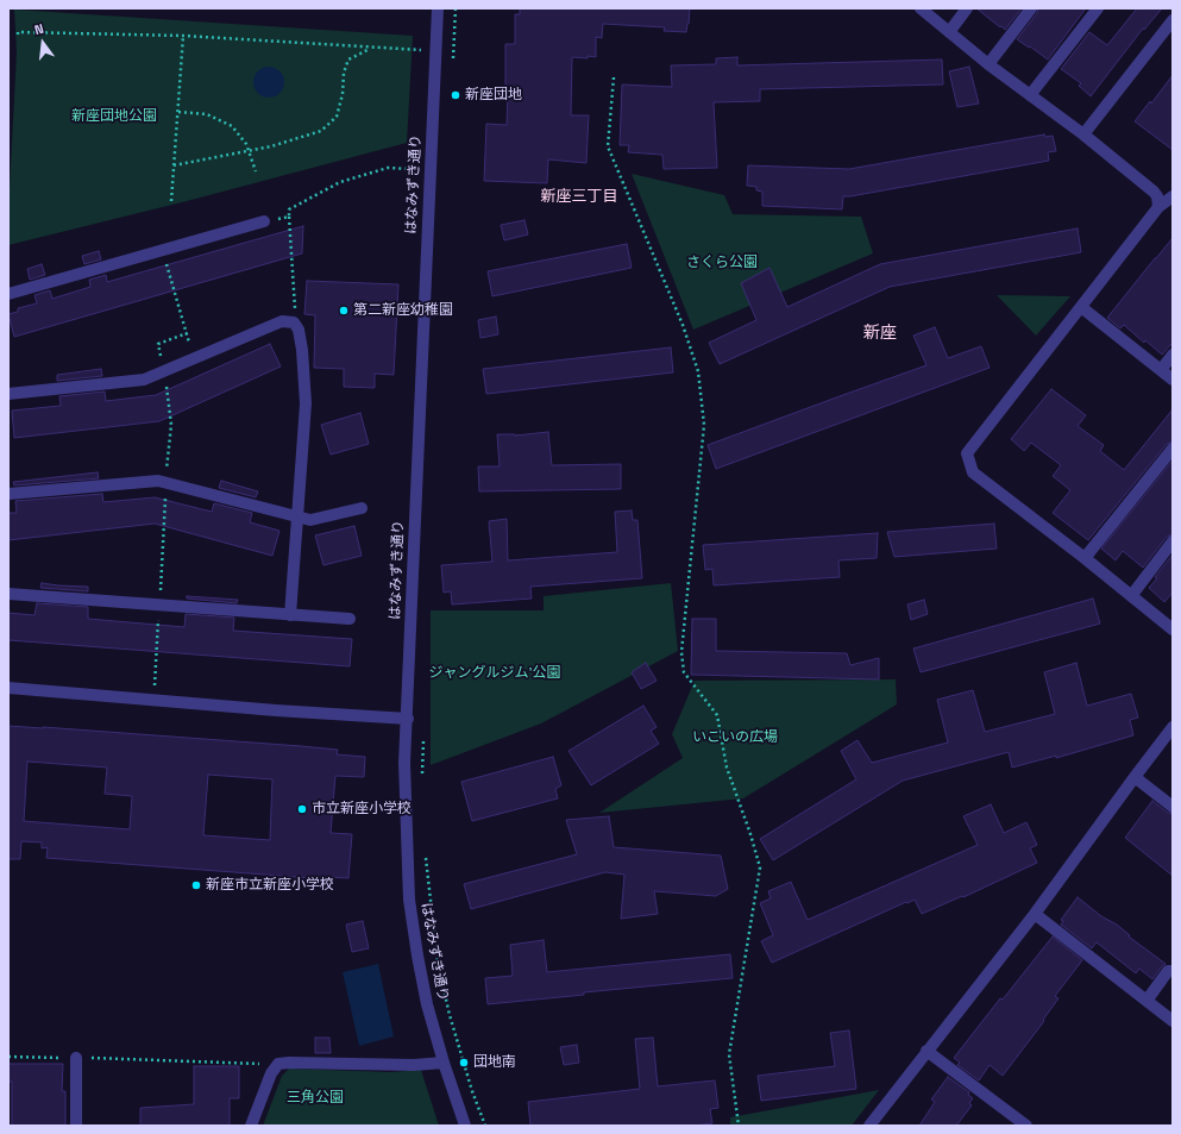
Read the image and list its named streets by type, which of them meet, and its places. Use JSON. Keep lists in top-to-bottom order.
{
  "streets": {
    "street": ["はなみずき通り"]
  },
  "districts": ["新座三丁目", "新座"],
  "parks": [
    "新座団地公園",
    "さくら公園",
    "ジャングルジム’公園",
    "いこいの広場",
    "三角公園"
  ],
  "places": [
    "新座団地",
    "第二新座幼稚園",
    "市立新座小学校",
    "新座市立新座小学校",
    "団地南"
  ],
  "north": "top"
}
